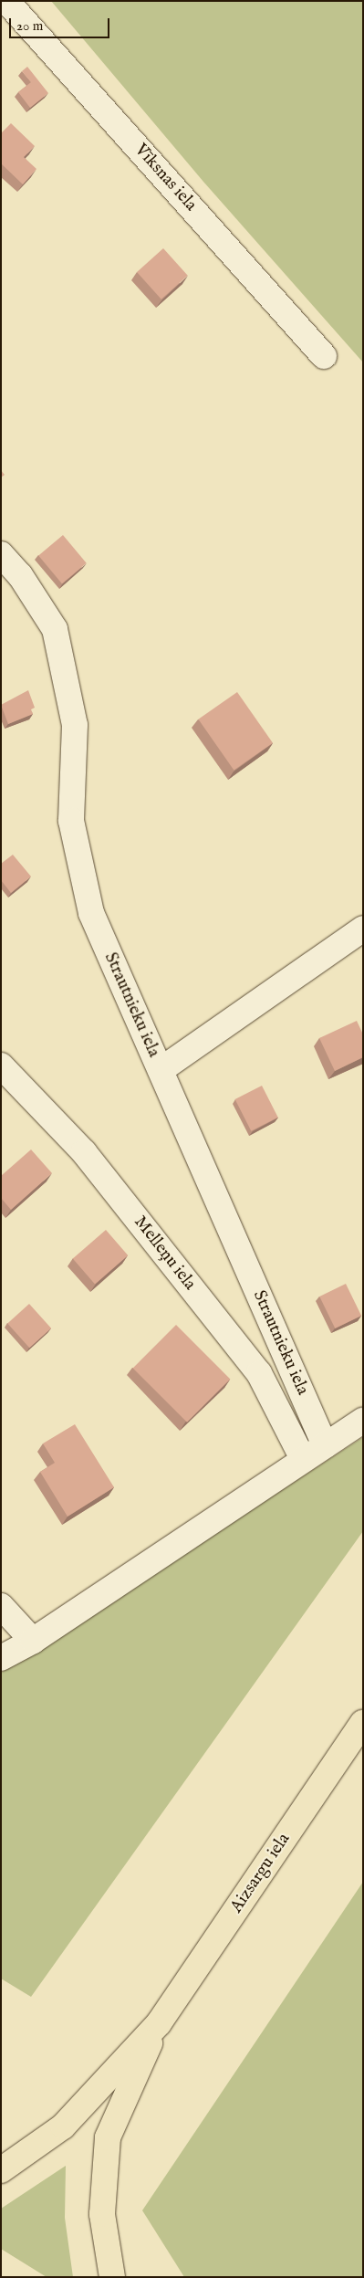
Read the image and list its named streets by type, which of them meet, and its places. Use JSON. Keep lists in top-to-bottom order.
{
  "streets": {
    "highway": ["Aizsargu iela"],
    "street": ["Vīksnas iela", "Strautnieku iela", "Melleņu iela"]
  },
  "scale_bar": "20 m"
}
